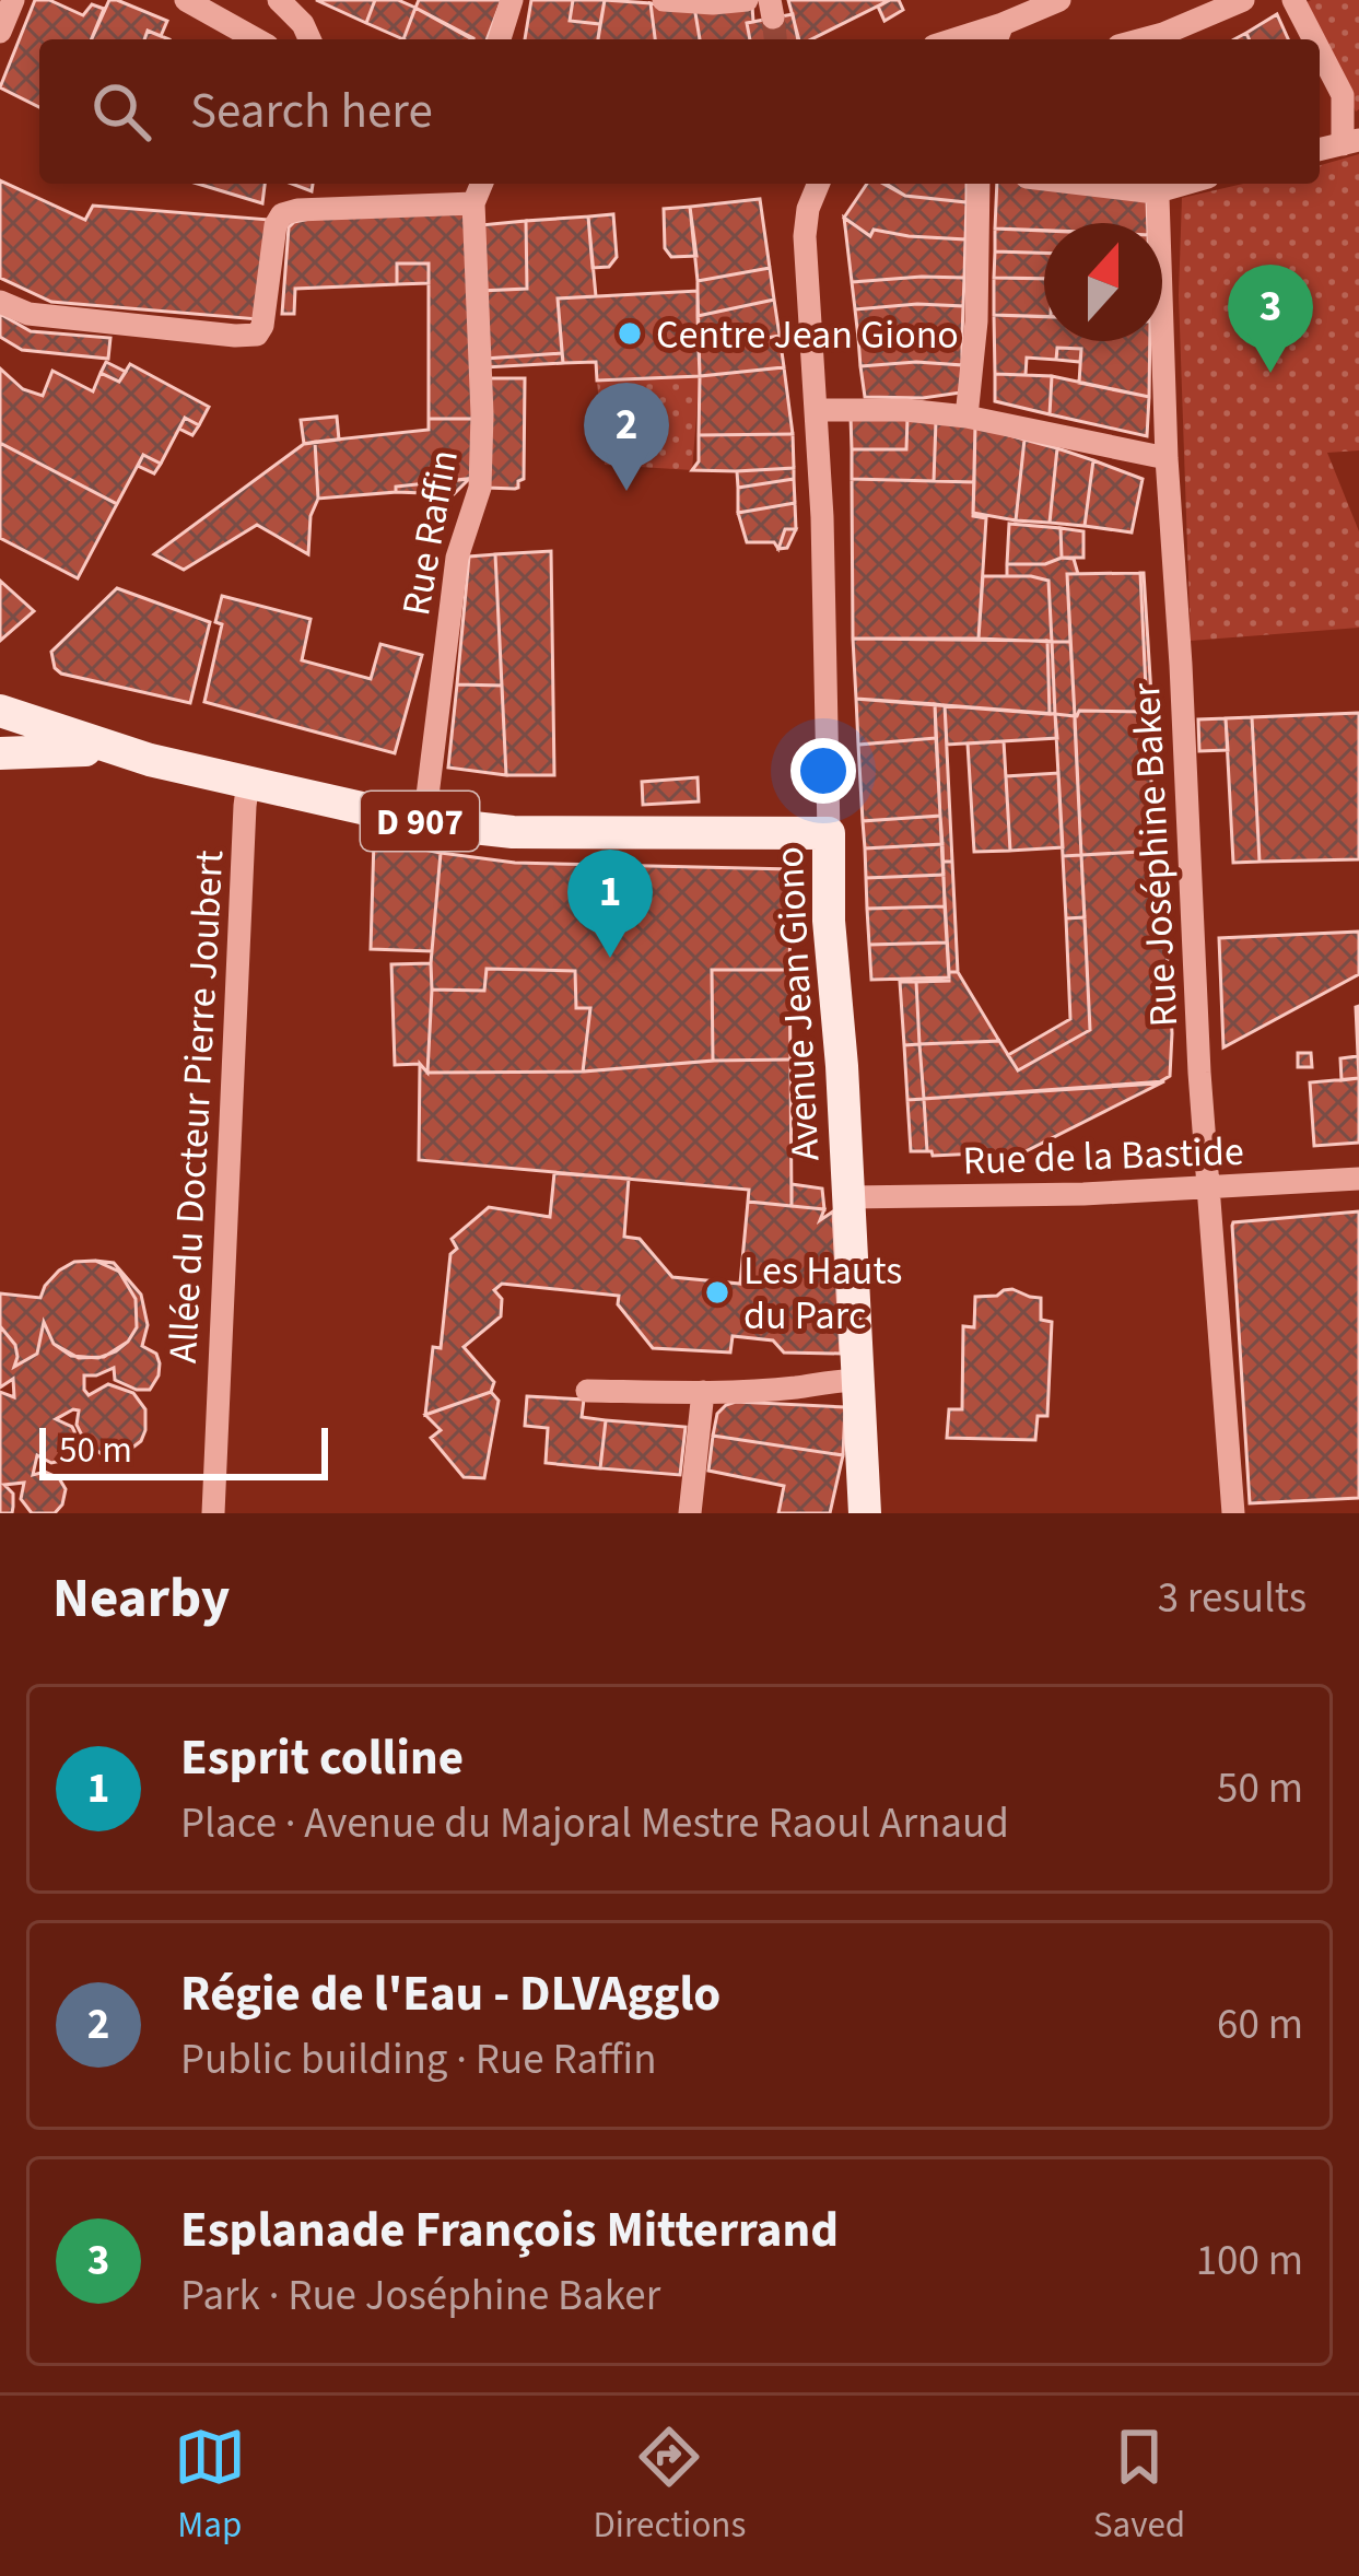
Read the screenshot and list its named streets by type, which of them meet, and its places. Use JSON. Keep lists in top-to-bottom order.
{
  "streets": {
    "main road": ["D 907", "Avenue Jean Giono"],
    "street": [
      "Rue Raffin",
      "Rue Joséphine Baker",
      "Allée du Docteur Pierre Joubert",
      "Rue de la Bastide"
    ]
  },
  "crossings": [
    ["Rue Raffin", "D 907"],
    ["D 907", "Avenue Jean Giono"],
    ["D 907", "Allée du Docteur Pierre Joubert"],
    ["Rue Joséphine Baker", "Rue de la Bastide"],
    ["Avenue Jean Giono", "Rue de la Bastide"]
  ],
  "places": ["Centre Jean Giono", "Les Hauts du Parc"],
  "scale_bar": "50 m",
  "north": "top",
  "page": {
    "search": "Search here",
    "pins": ["3", "2", "1"],
    "scale": "50 m",
    "heading": ["Nearby", "3 results"],
    "list": [
      {
        "mark": "1",
        "name": "Esprit colline",
        "note": "Place · Avenue du Majoral Mestre Raoul Arnaud",
        "value": "50 m"
      },
      {
        "mark": "2",
        "name": "Régie de l'Eau - DLVAgglo",
        "note": "Public building · Rue Raffin",
        "value": "60 m"
      },
      {
        "mark": "3",
        "name": "Esplanade François Mitterrand",
        "note": "Park · Rue Joséphine Baker",
        "value": "100 m"
      }
    ],
    "nav": ["Map", "Directions", "Saved"]
  }
}
